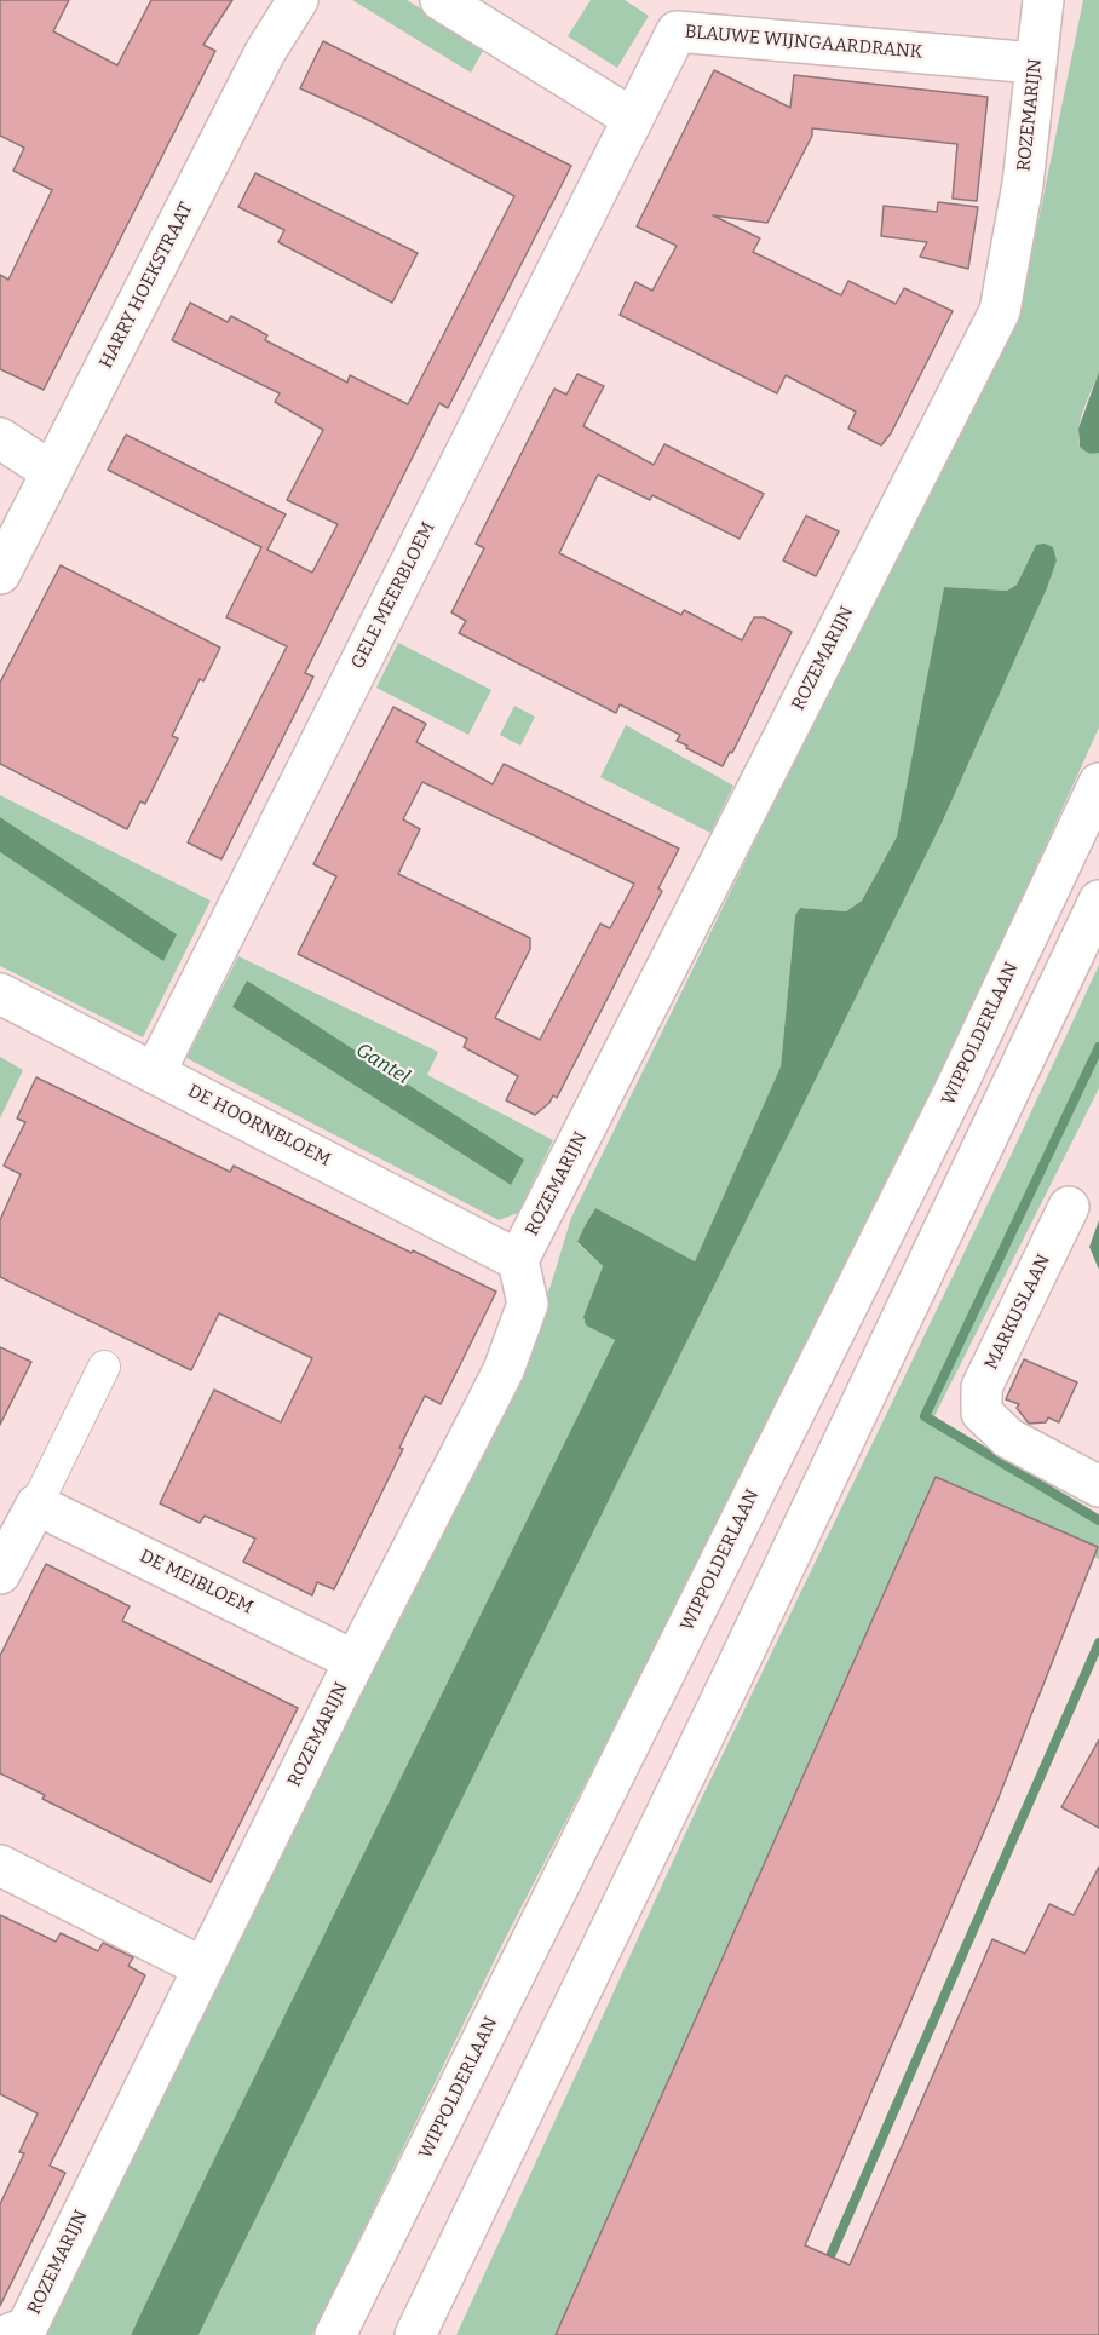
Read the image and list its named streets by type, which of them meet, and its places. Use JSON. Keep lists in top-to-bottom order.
{
  "streets": {
    "street": [
      "BLAUWE WIJNGAARDRANK",
      "ROZEMARIJN",
      "HARRY HOEKSTRAAT",
      "GELE MEERBLOEM",
      "WIPPOLDERLAAN",
      "DE HOORNBLOEM",
      "MARKUSLAAN",
      "DE MEIBLOEM"
    ]
  },
  "crossings": [
    ["BLAUWE WIJNGAARDRANK", "ROZEMARIJN"],
    ["BLAUWE WIJNGAARDRANK", "GELE MEERBLOEM"],
    ["ROZEMARIJN", "DE HOORNBLOEM"],
    ["ROZEMARIJN", "DE MEIBLOEM"],
    ["GELE MEERBLOEM", "DE HOORNBLOEM"]
  ],
  "water": ["Gantel"]
}
